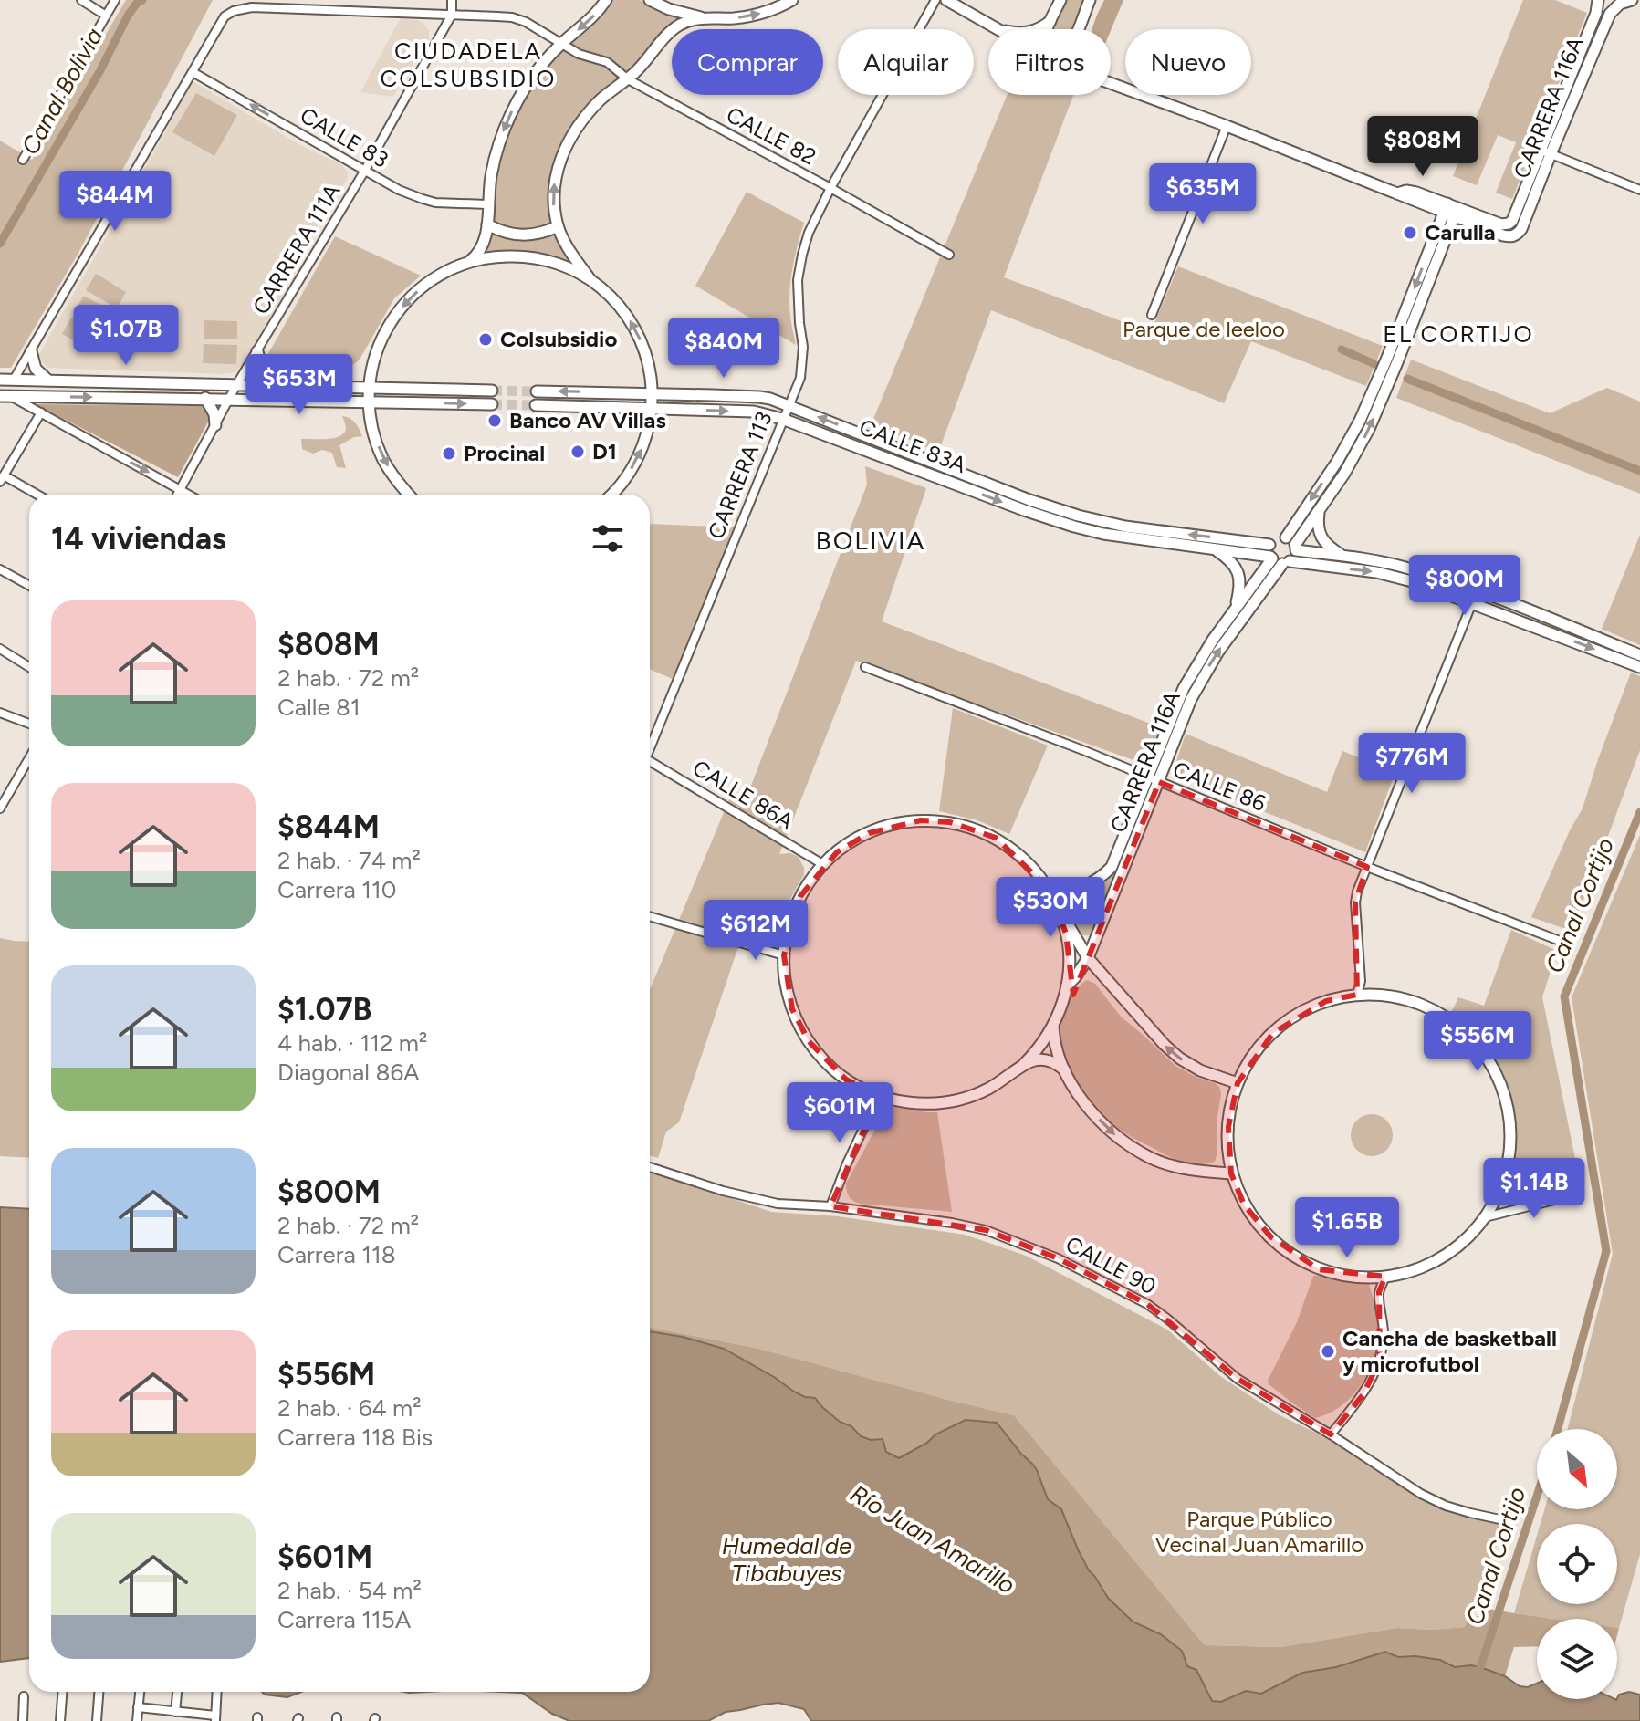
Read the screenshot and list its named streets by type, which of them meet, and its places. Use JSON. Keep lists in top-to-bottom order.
{
  "streets": {
    "street": [
      "CARRERA 116A",
      "CALLE 82",
      "CALLE 83",
      "CARRERA 111A",
      "CALLE 83A",
      "CARRERA 113",
      "CALLE 86",
      "CALLE 86A",
      "CALLE 90"
    ]
  },
  "crossings": [
    ["CARRERA 116A", "CALLE 83A"],
    ["CARRERA 116A", "CALLE 86"],
    ["CALLE 82", "CALLE 83"],
    ["CALLE 82", "CARRERA 111A"],
    ["CALLE 82", "CARRERA 113"],
    ["CALLE 83", "CARRERA 111A"],
    ["CALLE 83A", "CARRERA 113"]
  ],
  "one_way": ["CALLE 83"],
  "districts": ["CIUDADELA COLSUBSIDIO", "EL CORTIJO", "BOLIVIA"],
  "water": [
    "Canal Bolivia",
    "Canal Cortijo",
    "Río Juan Amarillo",
    "Humedal de Tibabuyes"
  ],
  "parks": ["Parque de leeloo", "Parque Público Vecinal Juan Amarillo"],
  "places": [
    "Carulla",
    "Colsubsidio",
    "Banco AV Villas",
    "D1",
    "Procinal",
    "Cancha de basketball y microfutbol"
  ],
  "north": "bottom right",
  "page": {
    "chip": [
      "Comprar",
      "Alquilar",
      "Filtros",
      "Nuevo"
    ],
    "price": [
      "$808M",
      "$635M",
      "$844M",
      "$1.07B",
      "$840M",
      "$653M",
      "$800M",
      "$776M",
      "$530M",
      "$612M",
      "$556M",
      "$601M",
      "$1.14B",
      "$1.65B"
    ],
    "heading": "14 viviendas",
    "list": [
      {
        "name": "$808M",
        "note": "2 hab. · 72 m² · Calle 81"
      },
      {
        "name": "$844M",
        "note": "2 hab. · 74 m² · Carrera 110"
      },
      {
        "name": "$1.07B",
        "note": "4 hab. · 112 m² · Diagonal 86A"
      },
      {
        "name": "$800M",
        "note": "2 hab. · 72 m² · Carrera 118"
      },
      {
        "name": "$556M",
        "note": "2 hab. · 64 m² · Carrera 118 Bis"
      },
      {
        "name": "$601M",
        "note": "2 hab. · 54 m² · Carrera 115A"
      }
    ]
  }
}
